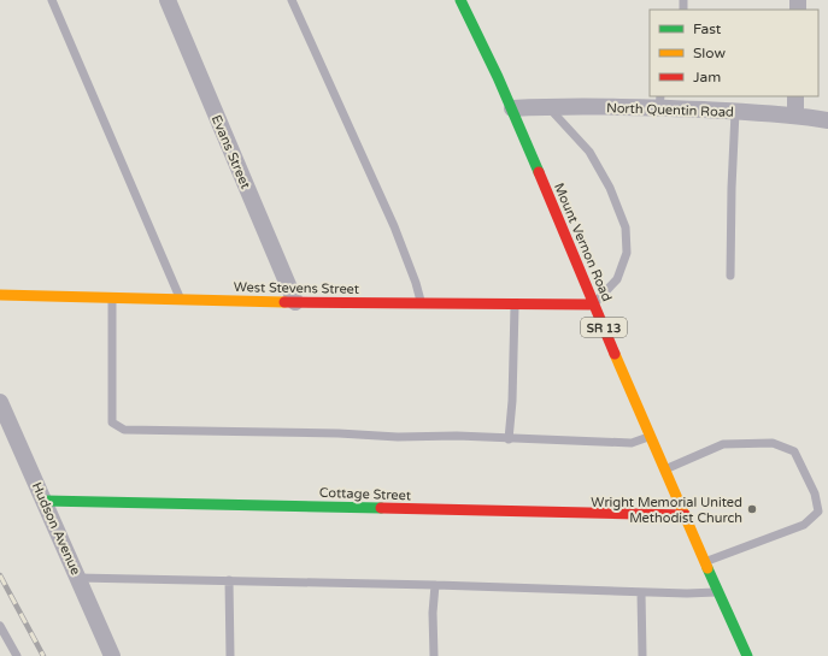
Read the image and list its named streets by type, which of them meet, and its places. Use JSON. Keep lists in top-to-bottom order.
{
  "streets": {
    "main road": [
      "Mount Vernon Road",
      "West Stevens Street",
      "SR 13",
      "Cottage Street"
    ],
    "street": ["North Quentin Road", "Evans Street", "Hudson Avenue"]
  },
  "crossings": [
    ["North Quentin Road", "Mount Vernon Road"],
    ["Evans Street", "West Stevens Street"],
    ["Mount Vernon Road", "West Stevens Street"],
    ["Mount Vernon Road", "Cottage Street"],
    ["Cottage Street", "Hudson Avenue"]
  ],
  "places": ["Wright Memorial United Methodist Church"],
  "legend": ["Fast", "Slow", "Jam"]
}
